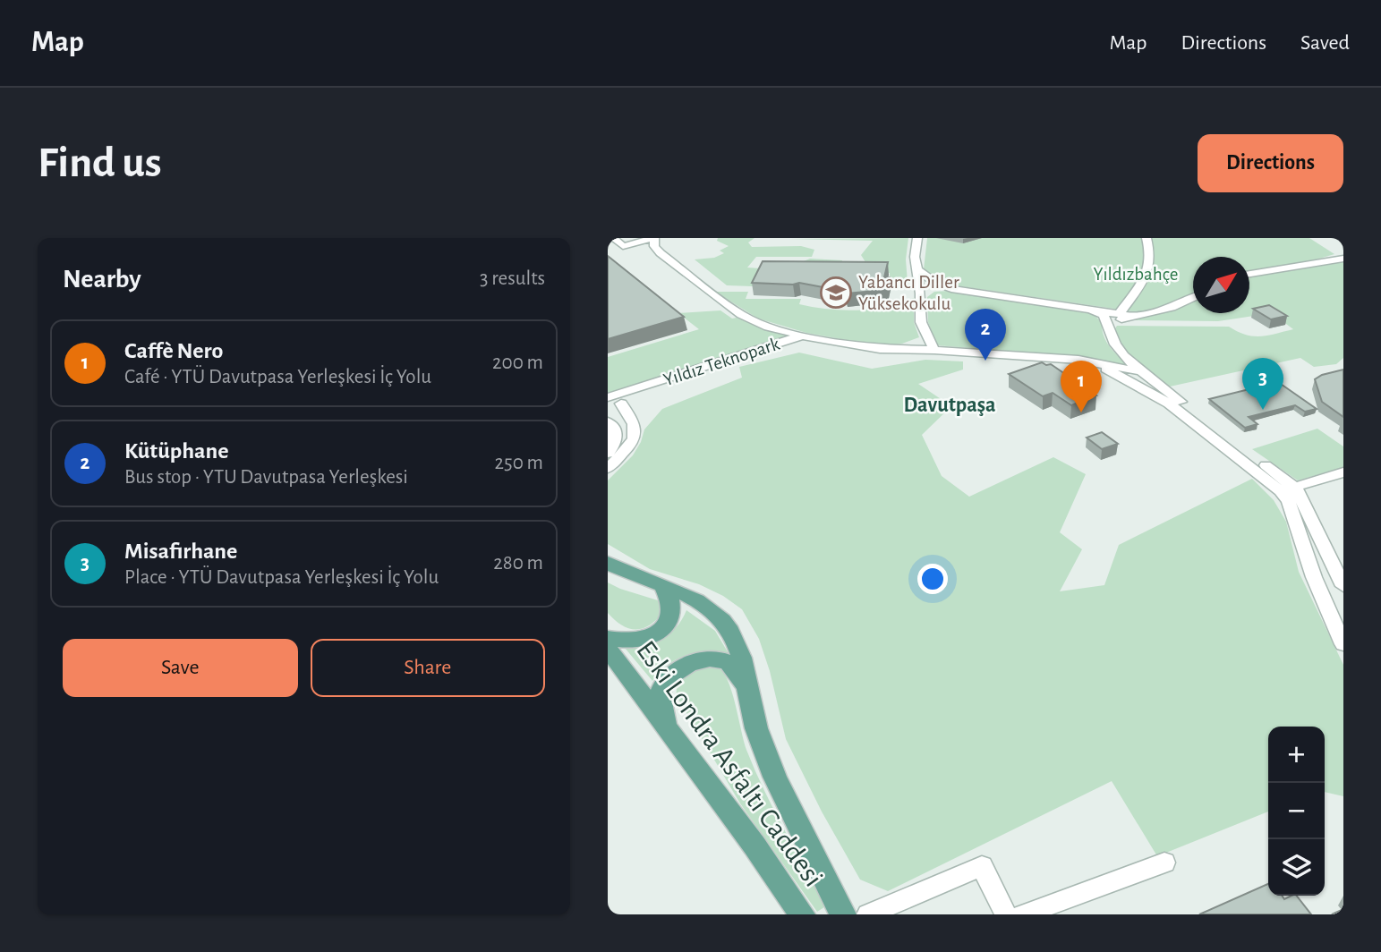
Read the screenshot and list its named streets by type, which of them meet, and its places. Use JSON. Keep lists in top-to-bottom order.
{
  "streets": {
    "main road": ["Eski Londra Asfaltı Caddesi"],
    "street": ["Yıldız Teknopark"]
  },
  "districts": ["Davutpaşa"],
  "parks": ["Yıldızbahçe"],
  "places": {
    "school or university": ["Yabancı Diller Yüksekokulu"]
  },
  "north": "top right",
  "page": {
    "header": "Map",
    "nav": ["Map", "Directions", "Saved"],
    "buttons": [
      "Directions",
      ["Save", "Share"]
    ],
    "title": "Find us",
    "heading": ["Nearby", "3 results"],
    "pins": ["2", "3", "1"],
    "list": [
      {
        "mark": "1",
        "name": "Caffè Nero",
        "note": "Café · YTÜ Davutpasa Yerleşkesi İç Yolu",
        "value": "200 m"
      },
      {
        "mark": "2",
        "name": "Kütüphane",
        "note": "Bus stop · YTU Davutpasa Yerleşkesi",
        "value": "250 m"
      },
      {
        "mark": "3",
        "name": "Misafirhane",
        "note": "Place · YTÜ Davutpasa Yerleşkesi İç Yolu",
        "value": "280 m"
      }
    ],
    "map_buttons": ["+", "−"]
  }
}
